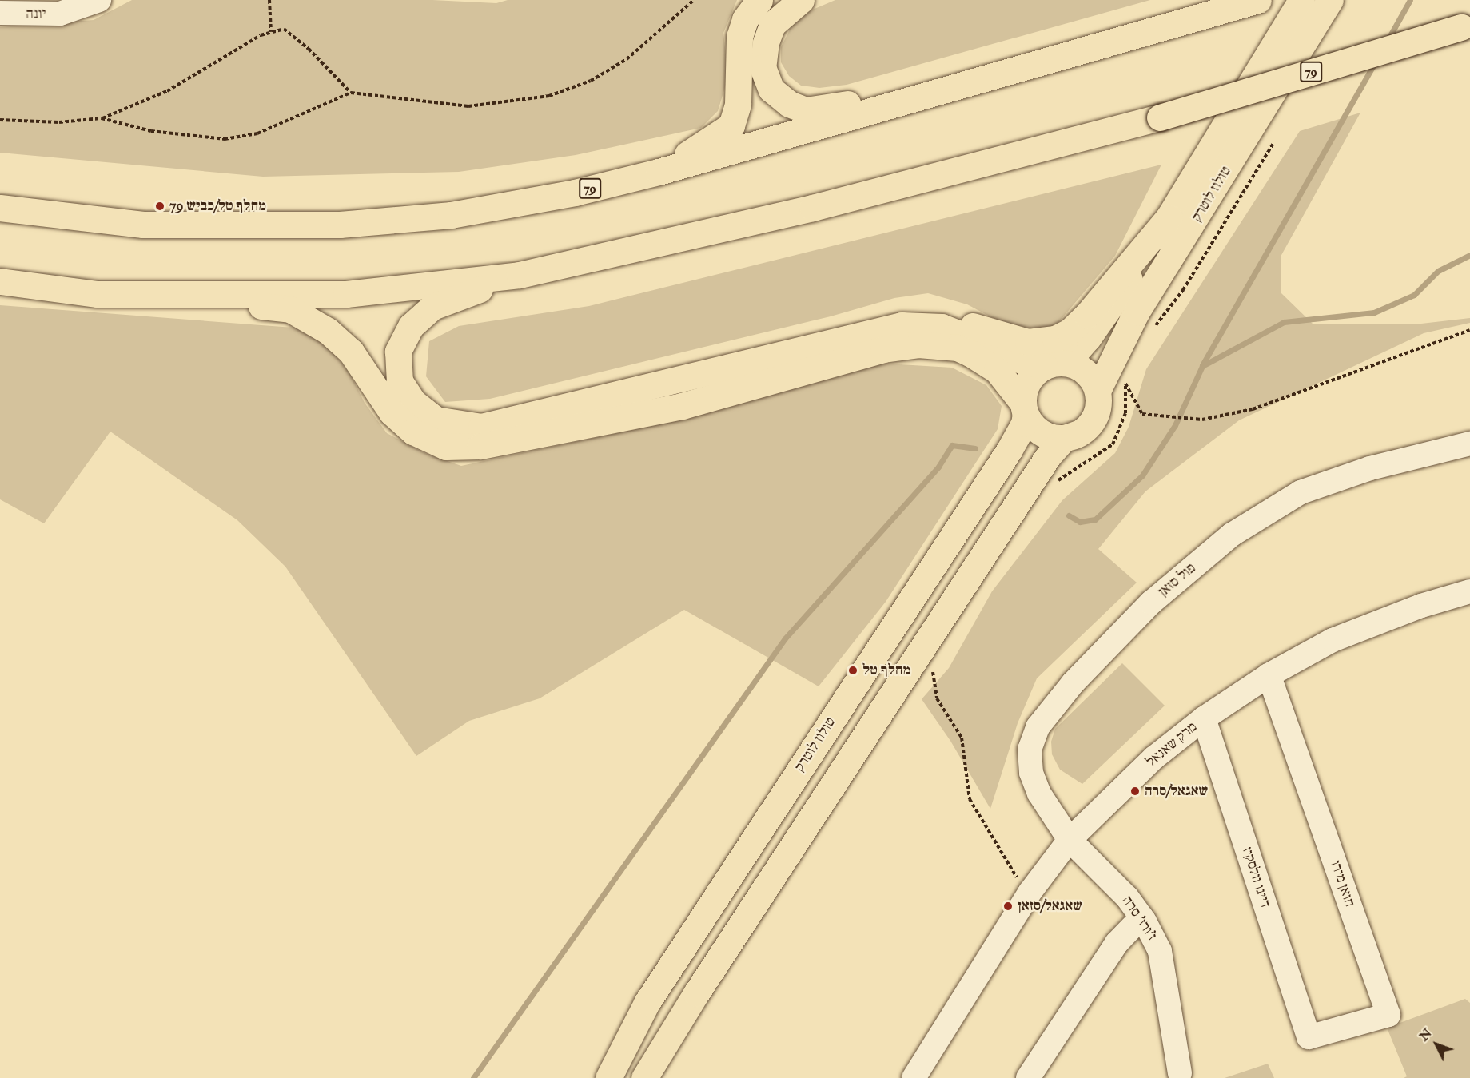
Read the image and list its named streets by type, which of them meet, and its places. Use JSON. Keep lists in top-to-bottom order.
{
  "streets": {
    "main road": ["79", "טולוז לוטרק"],
    "street": [
      "יונה",
      "פול סזאן",
      "מרק שאגאל",
      "דייגו וולסקיז",
      "חואן מירו",
      "ז'ורז' סרה"
    ]
  },
  "crossings": [
    ["פול סזאן", "מרק שאגאל"],
    ["פול סזאן", "ז'ורז' סרה"],
    ["מרק שאגאל", "דייגו וולסקיז"],
    ["מרק שאגאל", "חואן מירו"],
    ["מרק שאגאל", "ז'ורז' סרה"],
    ["דייגו וולסקיז", "חואן מירו"]
  ],
  "places": [
    "מחלף טל/כביש 79",
    "מחלף טל",
    "שאגאל/סרה",
    "שאגאל/סזאן"
  ],
  "north": "top left"
}
